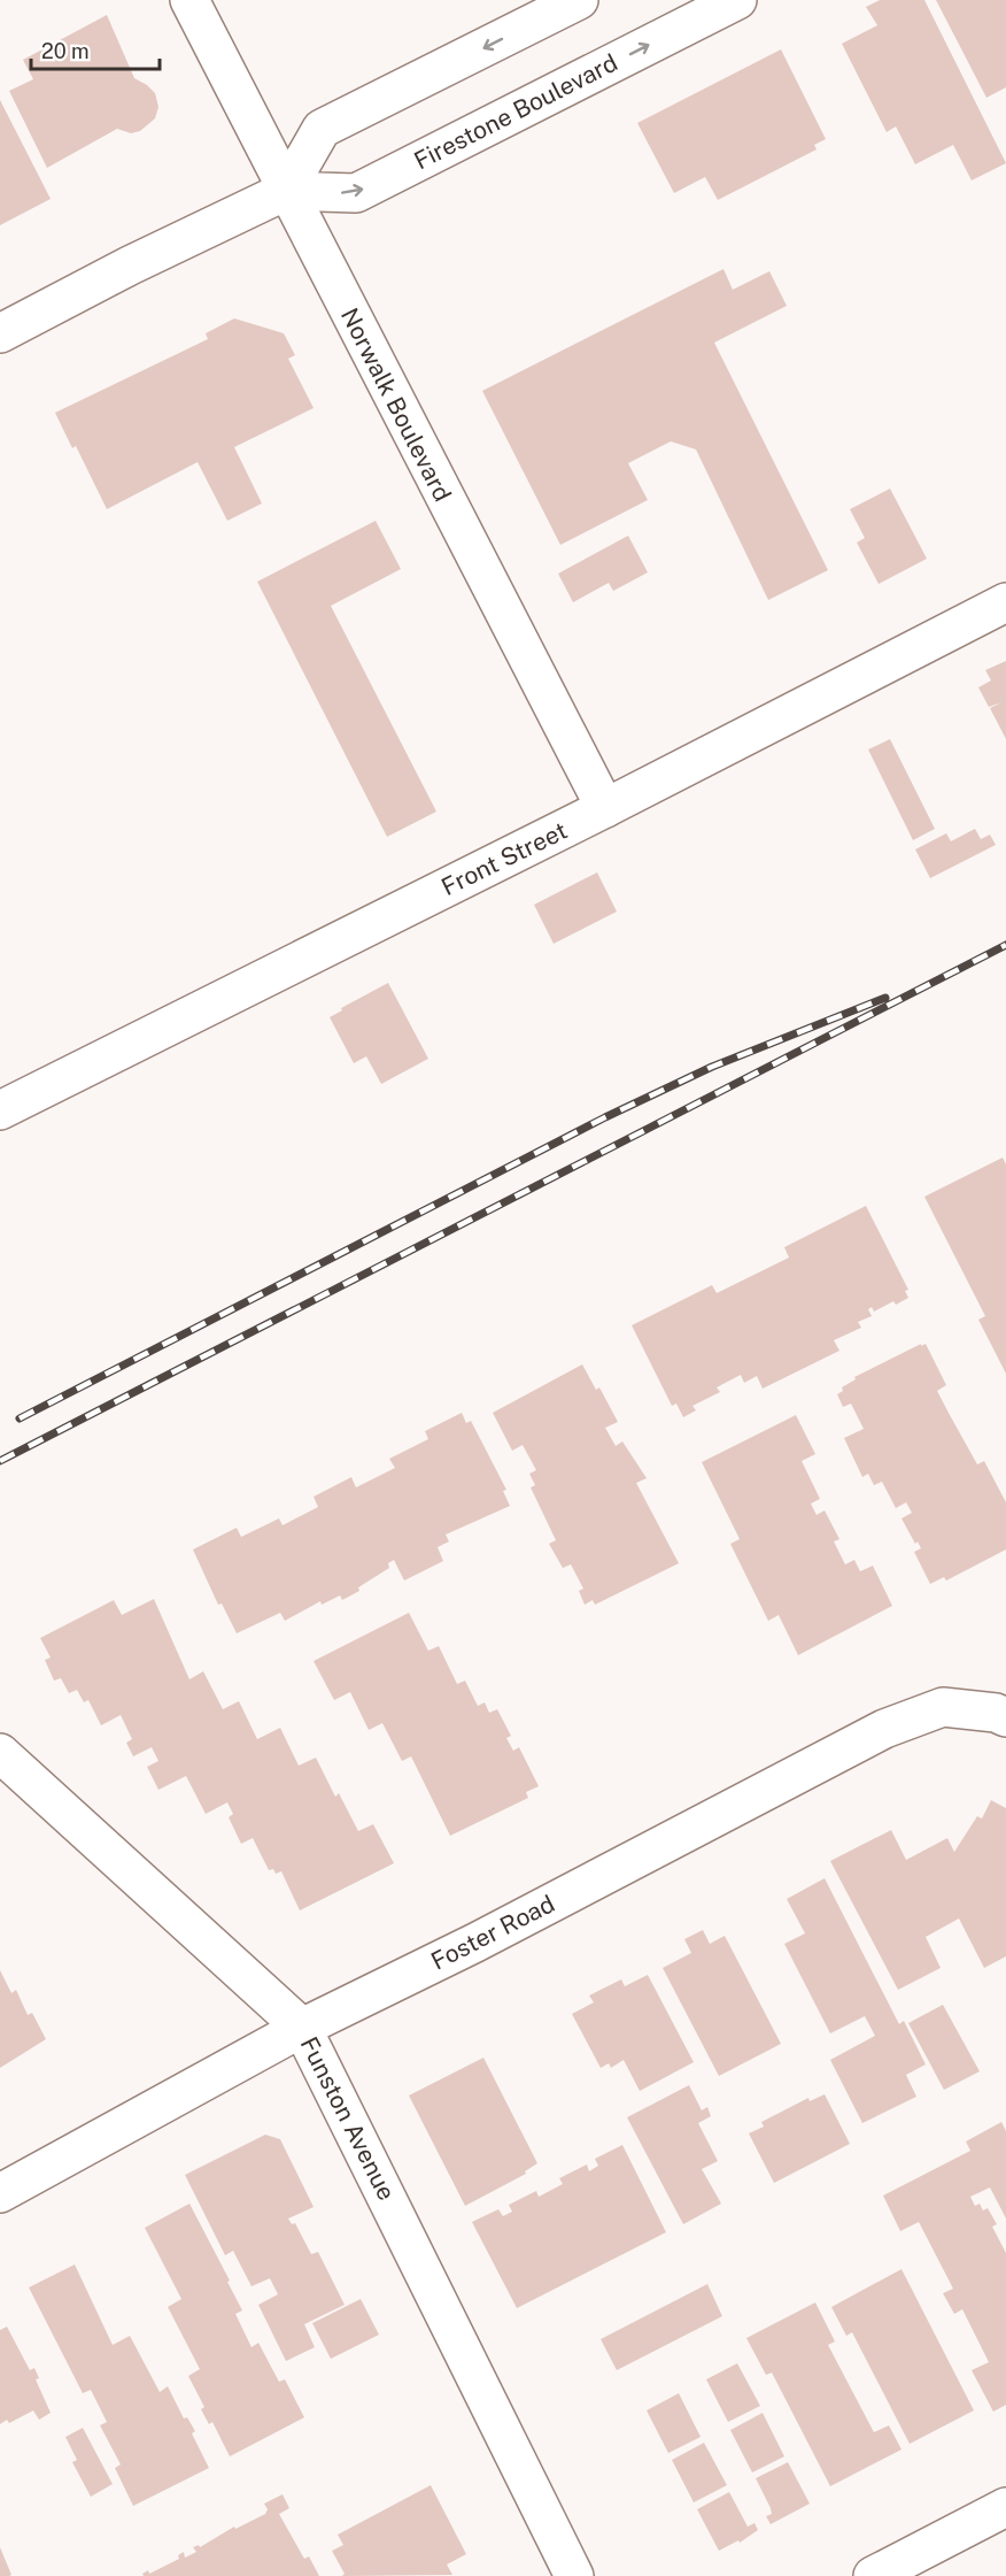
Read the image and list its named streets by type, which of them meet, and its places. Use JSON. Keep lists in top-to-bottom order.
{
  "streets": {
    "street": [
      "Firestone Boulevard",
      "Norwalk Boulevard",
      "Front Street",
      "Foster Road",
      "Funston Avenue"
    ]
  },
  "crossings": [
    ["Firestone Boulevard", "Norwalk Boulevard"],
    ["Norwalk Boulevard", "Front Street"],
    ["Foster Road", "Funston Avenue"]
  ],
  "scale_bar": "20 m"
}
